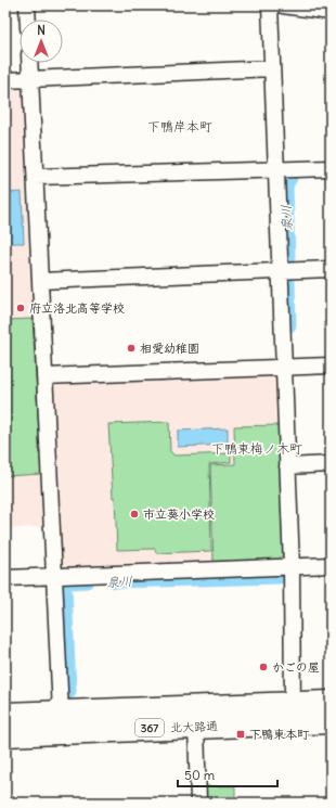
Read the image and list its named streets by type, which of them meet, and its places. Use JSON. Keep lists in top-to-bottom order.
{
  "streets": {
    "highway": ["北大路通", "367"]
  },
  "districts": ["下鴨岸本町", "下鴨東梅ノ木町"],
  "water": ["泉川"],
  "places": {
    "other": [
      "府立洛北高等学校",
      "相愛幼稚園",
      "市立葵小学校",
      "かごの屋"
    ],
    "transit": ["下鴨東本町"]
  },
  "scale_bar": "50 m",
  "north": "top"
}
